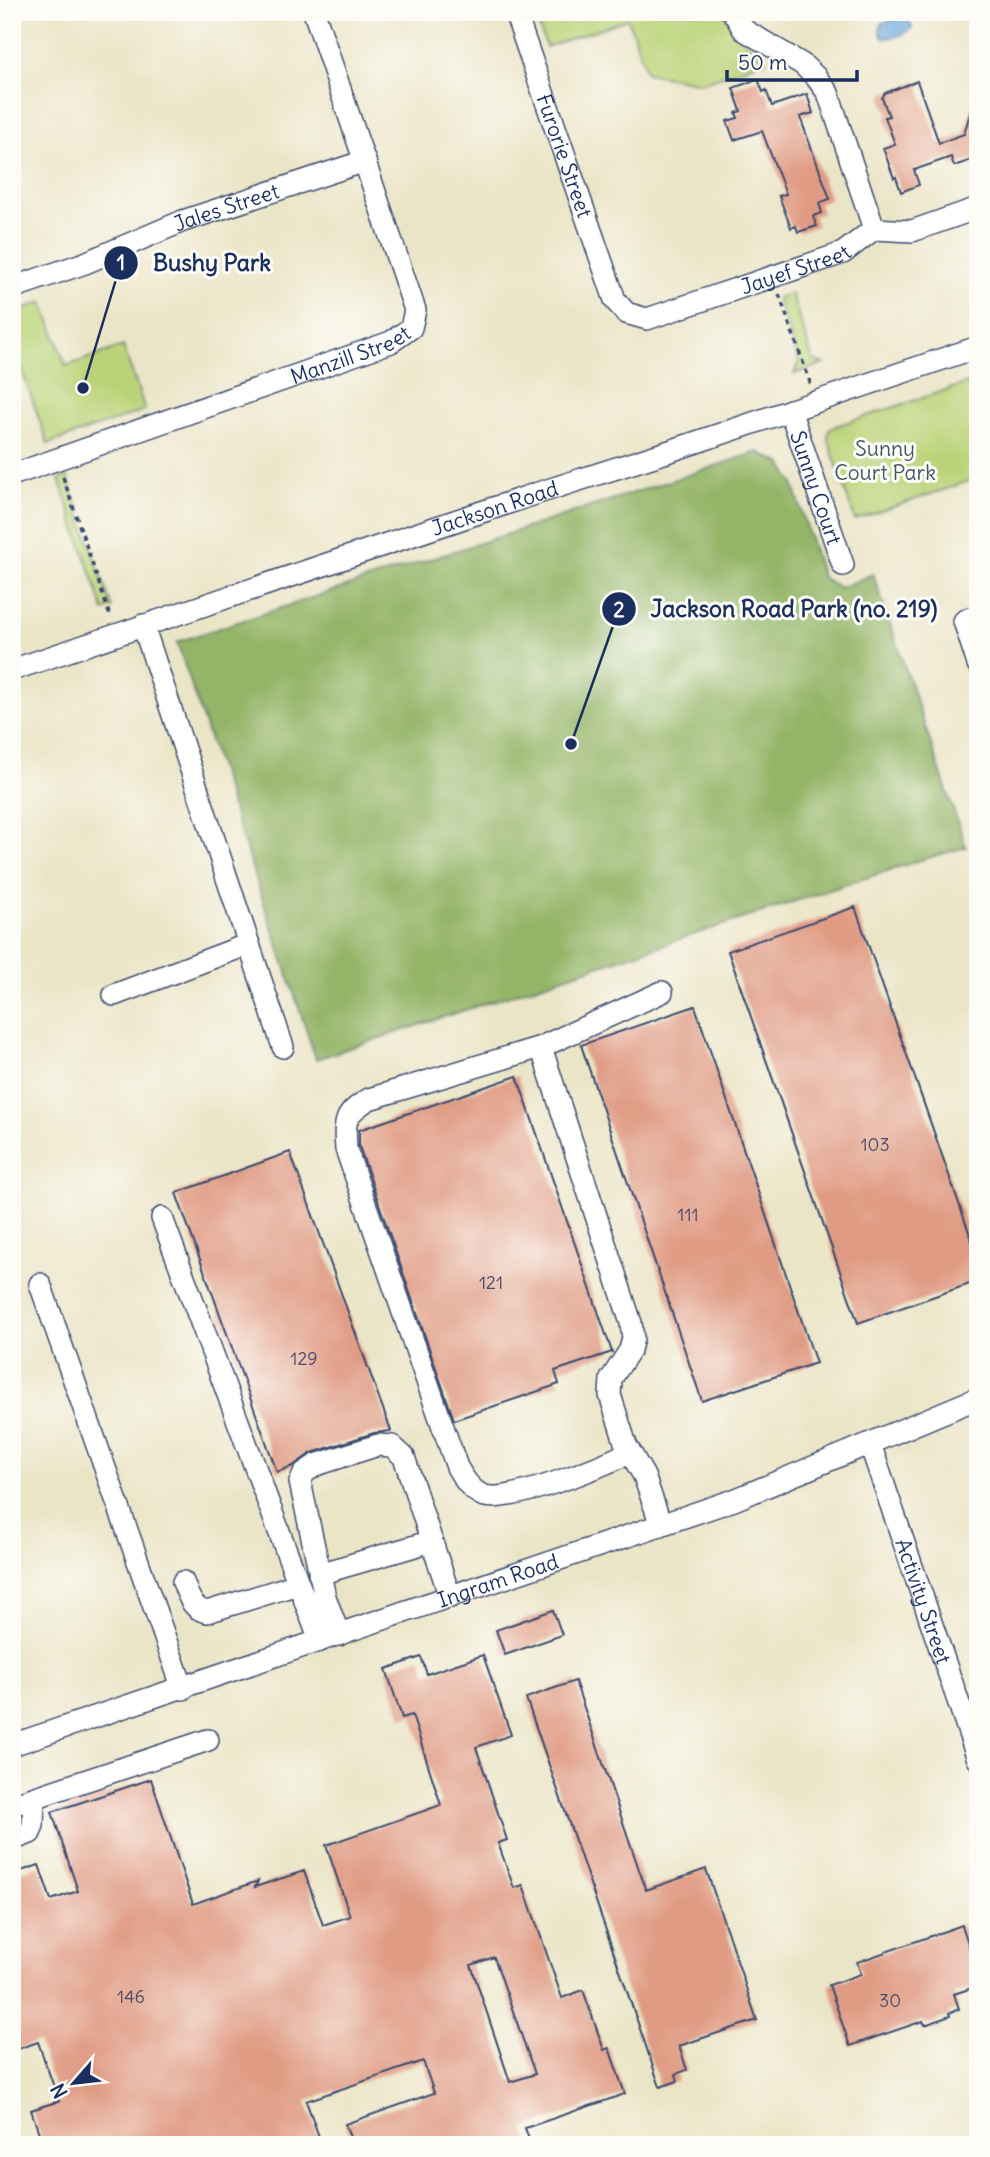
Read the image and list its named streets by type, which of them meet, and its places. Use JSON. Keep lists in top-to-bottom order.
{
  "streets": {
    "street": [
      "Furorie Street",
      "Jales Street",
      "Jayef Street",
      "Manzill Street",
      "Sunny Court",
      "Jackson Road",
      "Ingram Road",
      "Activity Street"
    ]
  },
  "crossings": [
    ["Furorie Street", "Jayef Street"],
    ["Jales Street", "Manzill Street"],
    ["Sunny Court", "Jackson Road"],
    ["Ingram Road", "Activity Street"]
  ],
  "parks": ["Sunny Court Park"],
  "places": ["Bushy Park", "Jackson Road Park (no. 219)"],
  "house_numbers": [
    "103",
    "111",
    "121",
    "129",
    "146",
    "30"
  ],
  "scale_bar": "50 m",
  "north": "bottom left"
}
